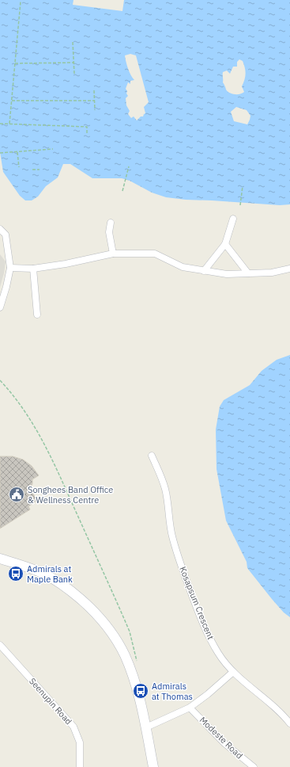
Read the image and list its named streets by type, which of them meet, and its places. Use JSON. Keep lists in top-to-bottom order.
{
  "streets": {
    "street": ["Kosapsum Crescent", "Seenupin Road", "Modeste Road"]
  },
  "places": {
    "public building": ["Songhees Band Office & Wellness Centre"],
    "bus stop": ["Admirals at Maple Bank", "Admirals at Thomas"]
  }
}
